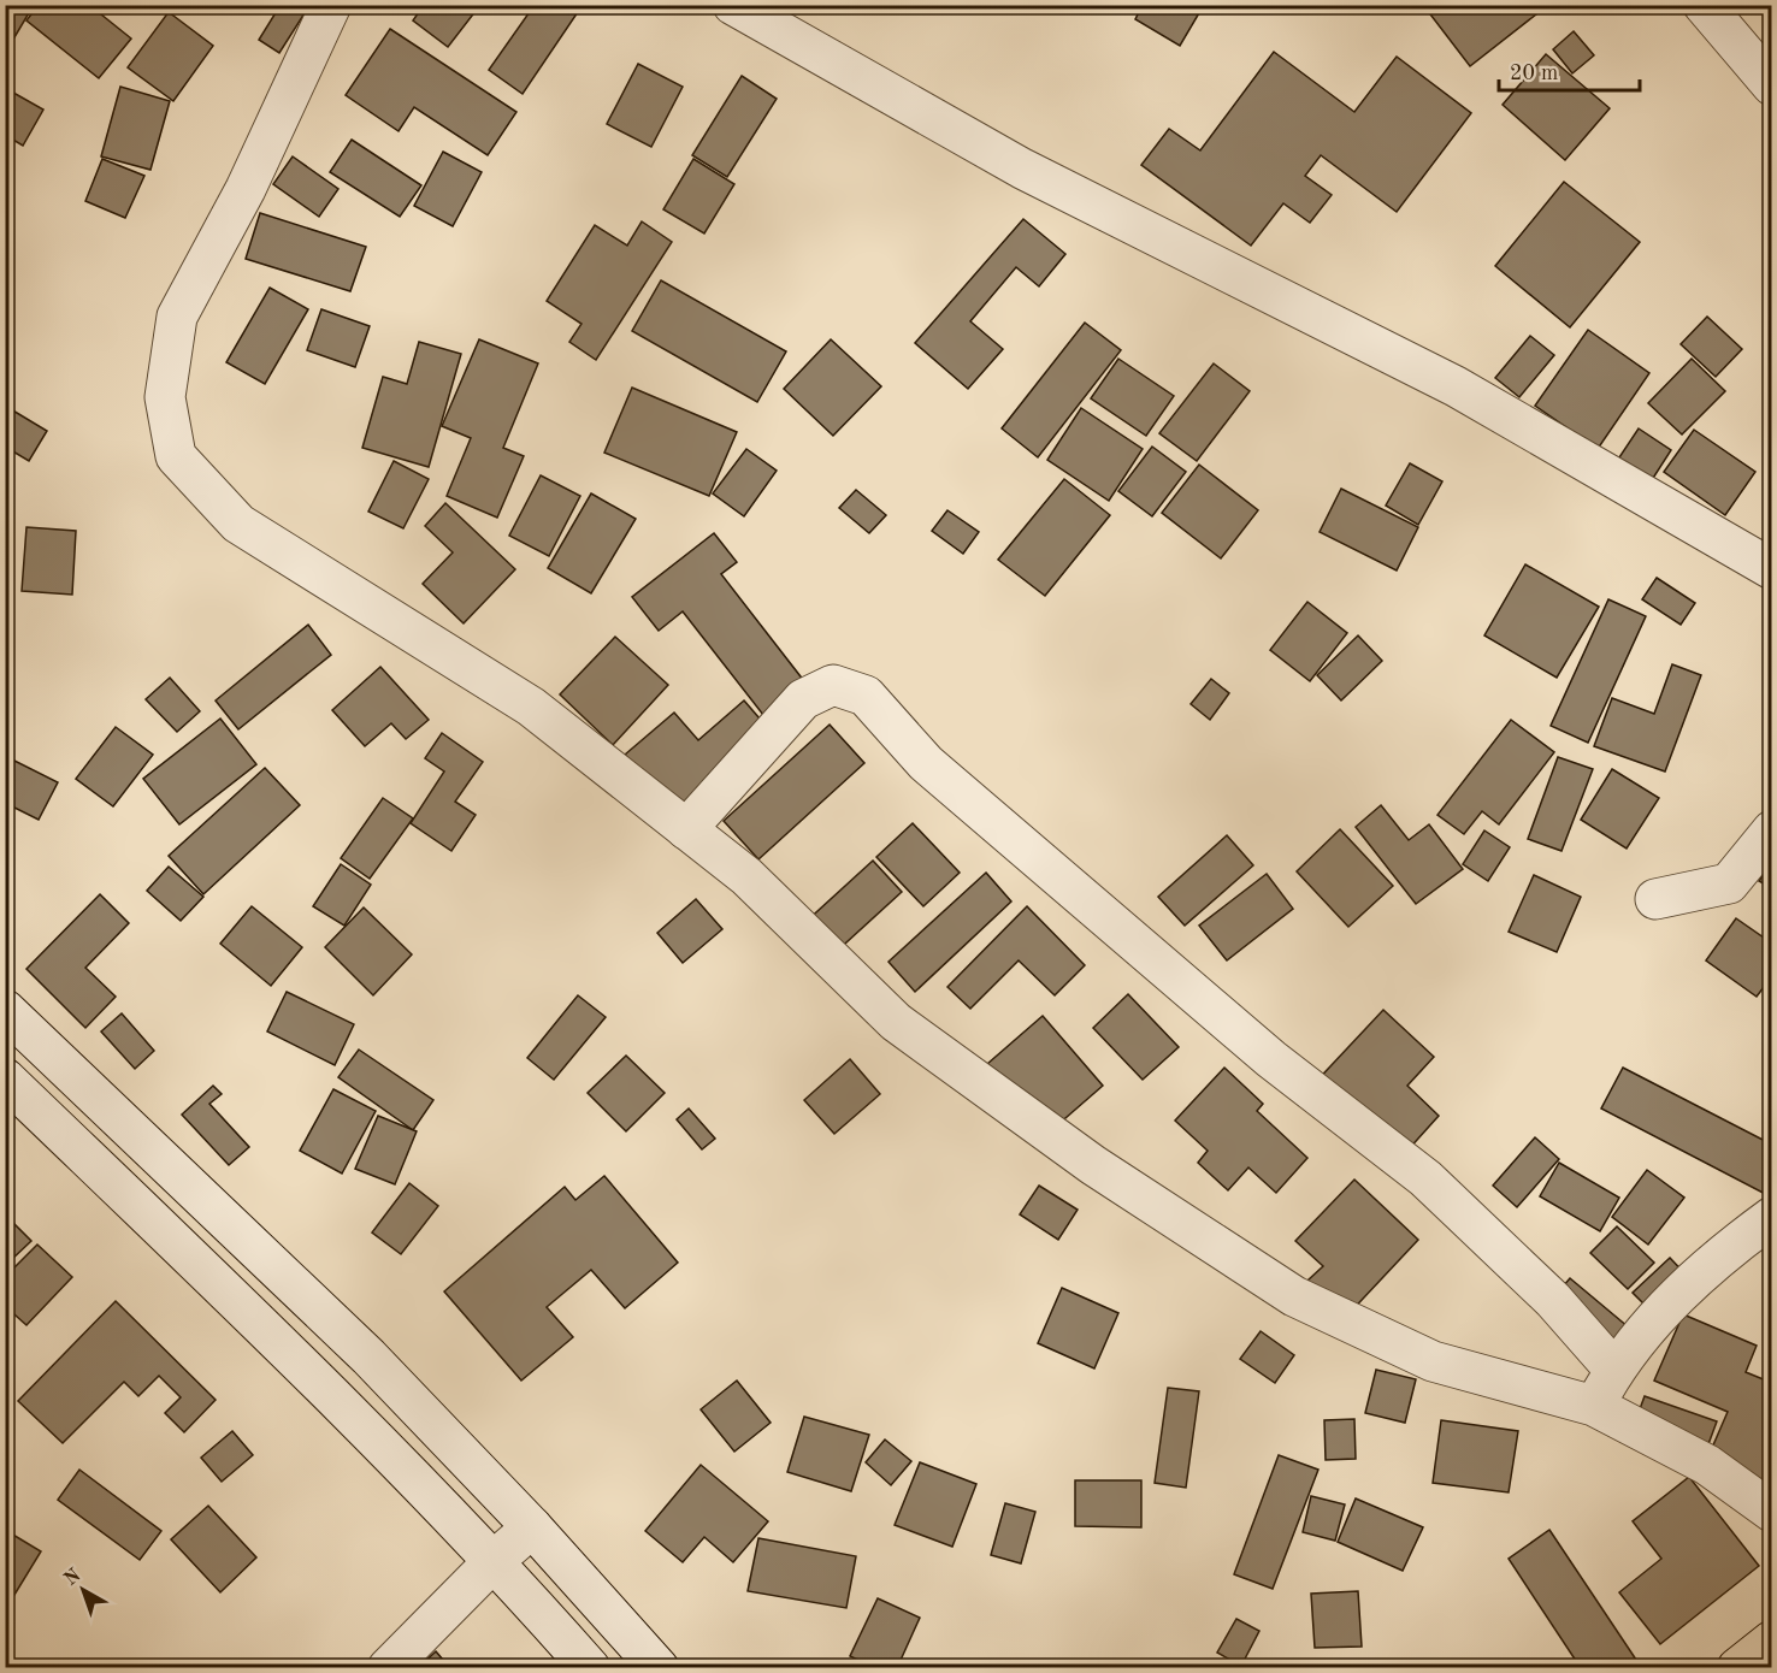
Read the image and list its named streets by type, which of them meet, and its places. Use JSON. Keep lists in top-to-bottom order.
{
  "scale_bar": "20 m",
  "north": "top left"
}
